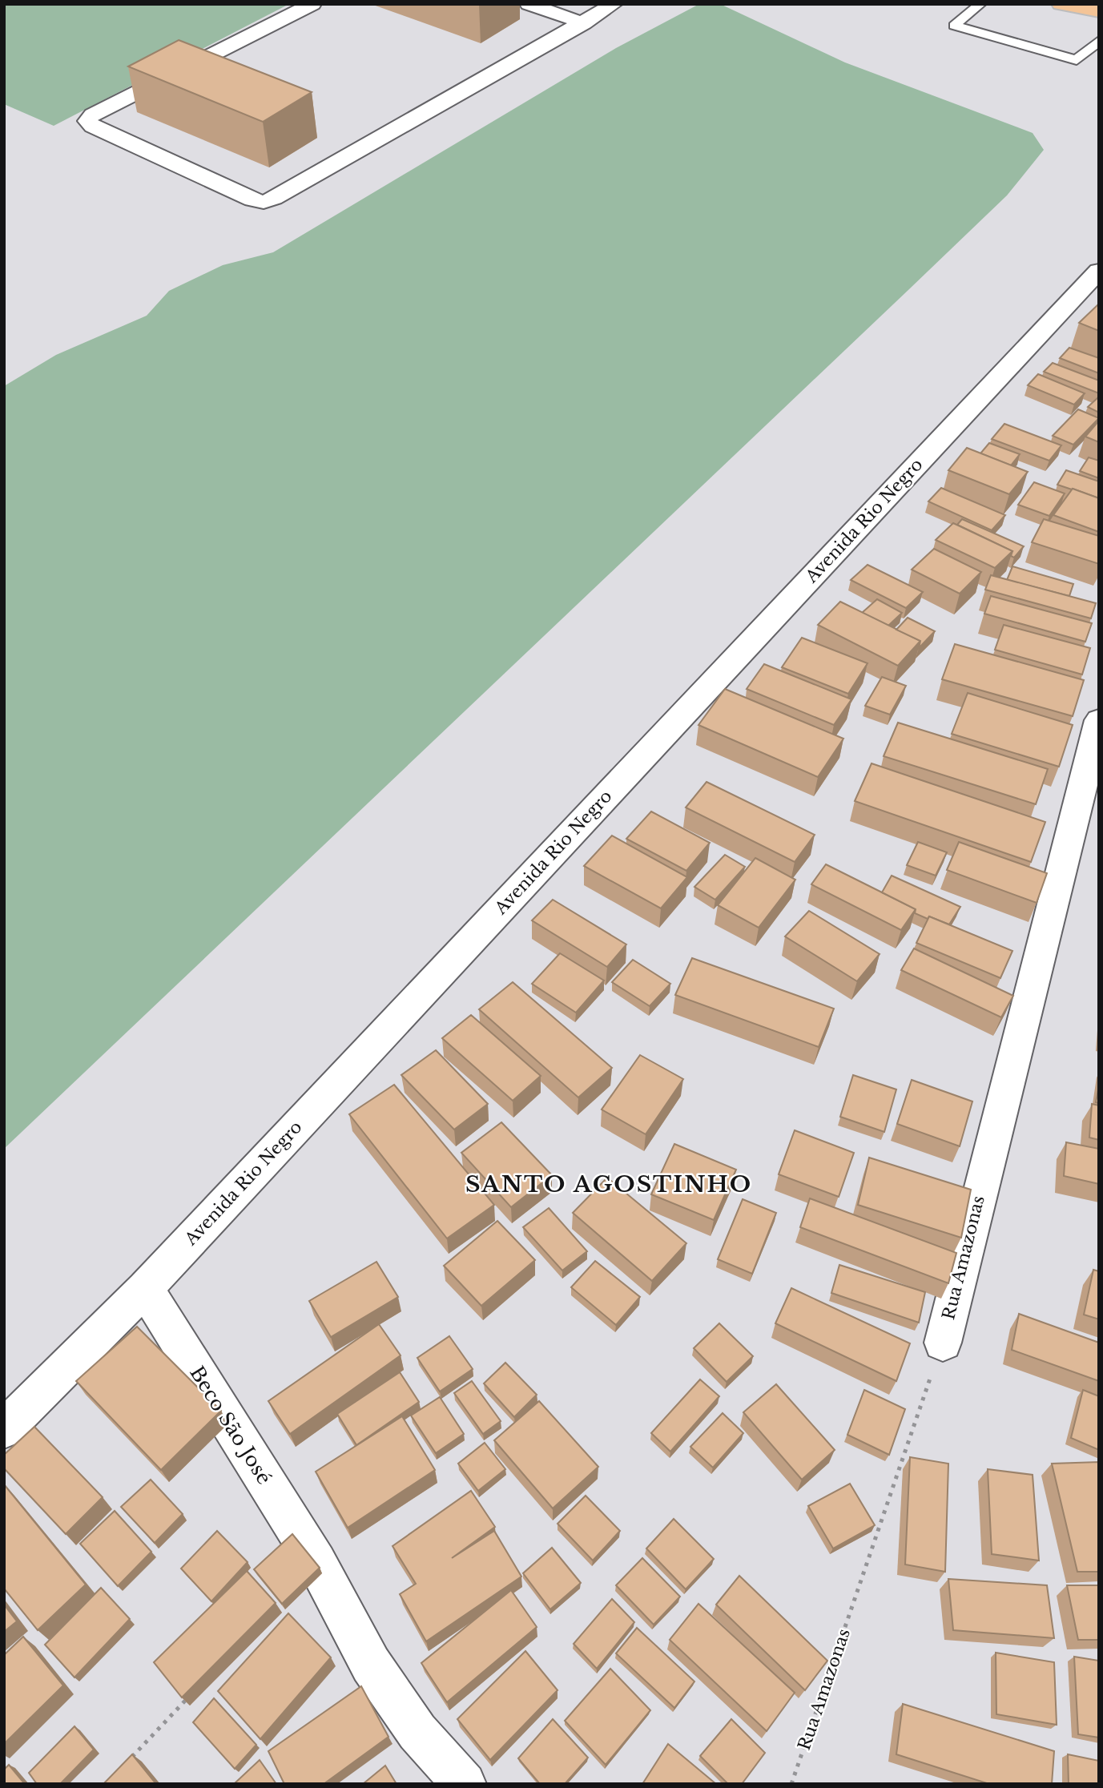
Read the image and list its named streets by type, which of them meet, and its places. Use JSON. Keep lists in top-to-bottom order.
{
  "streets": {
    "street": ["Avenida Rio Negro", "Rua Amazonas", "Beco São José"]
  },
  "crossings": [
    ["Avenida Rio Negro", "Beco São José"]
  ],
  "districts": ["SANTO AGOSTINHO"]
}
